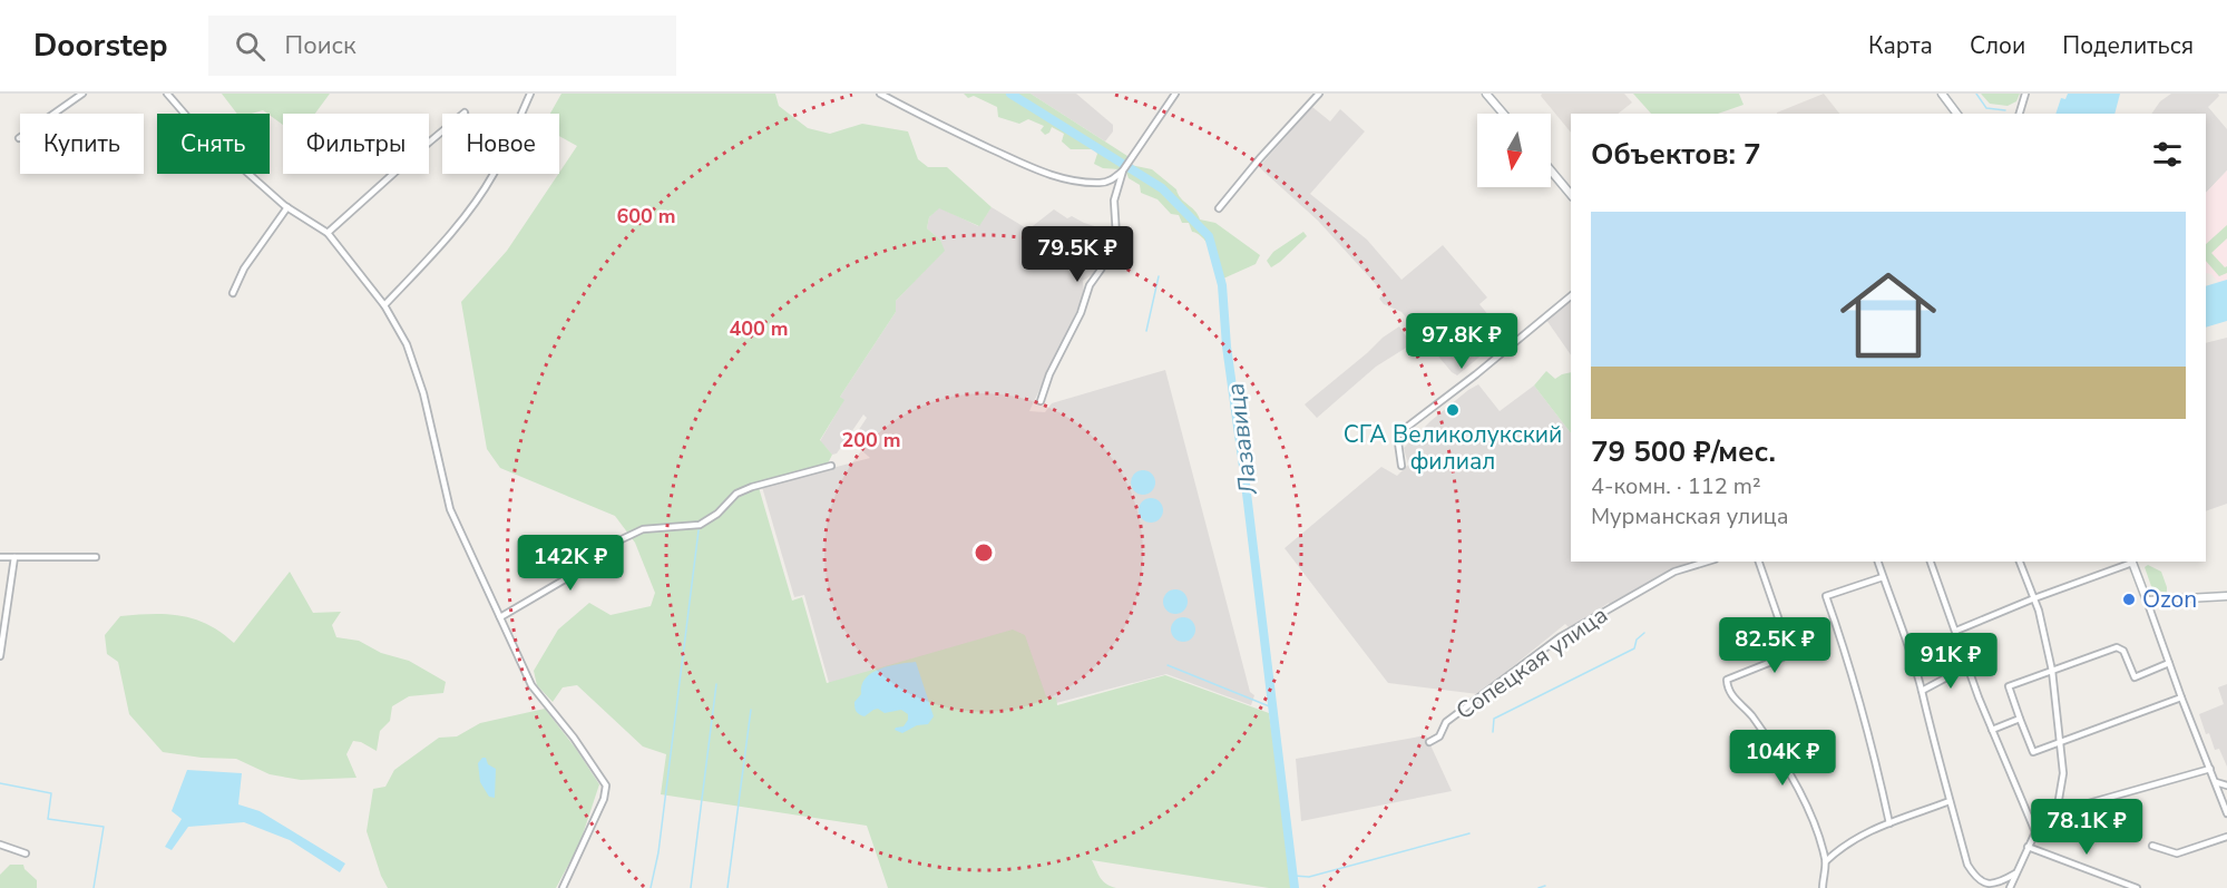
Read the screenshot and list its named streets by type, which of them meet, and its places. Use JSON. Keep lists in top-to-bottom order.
{
  "streets": {
    "street": ["Сопецкая улица"]
  },
  "water": ["Лазавица"],
  "places": ["СГА Великолукский филиал", "Ozon"],
  "north": "bottom",
  "page": {
    "header": "Doorstep",
    "search": "Поиск",
    "nav": ["Карта", "Слои", "Поделиться"],
    "chip": [
      "Купить",
      "Снять",
      "Фильтры",
      "Новое"
    ],
    "heading": "Объектов: 7",
    "list": [
      {
        "name": "79 500 ₽/мес.",
        "note": "4-комн. · 112 m² · Мурманская улица"
      }
    ],
    "price": [
      "79.5K ₽",
      "97.8K ₽",
      "142K ₽",
      "82.5K ₽",
      "91K ₽",
      "104K ₽",
      "78.1K ₽"
    ]
  },
  "rings": ["600 m", "400 m", "200 m"]
}
